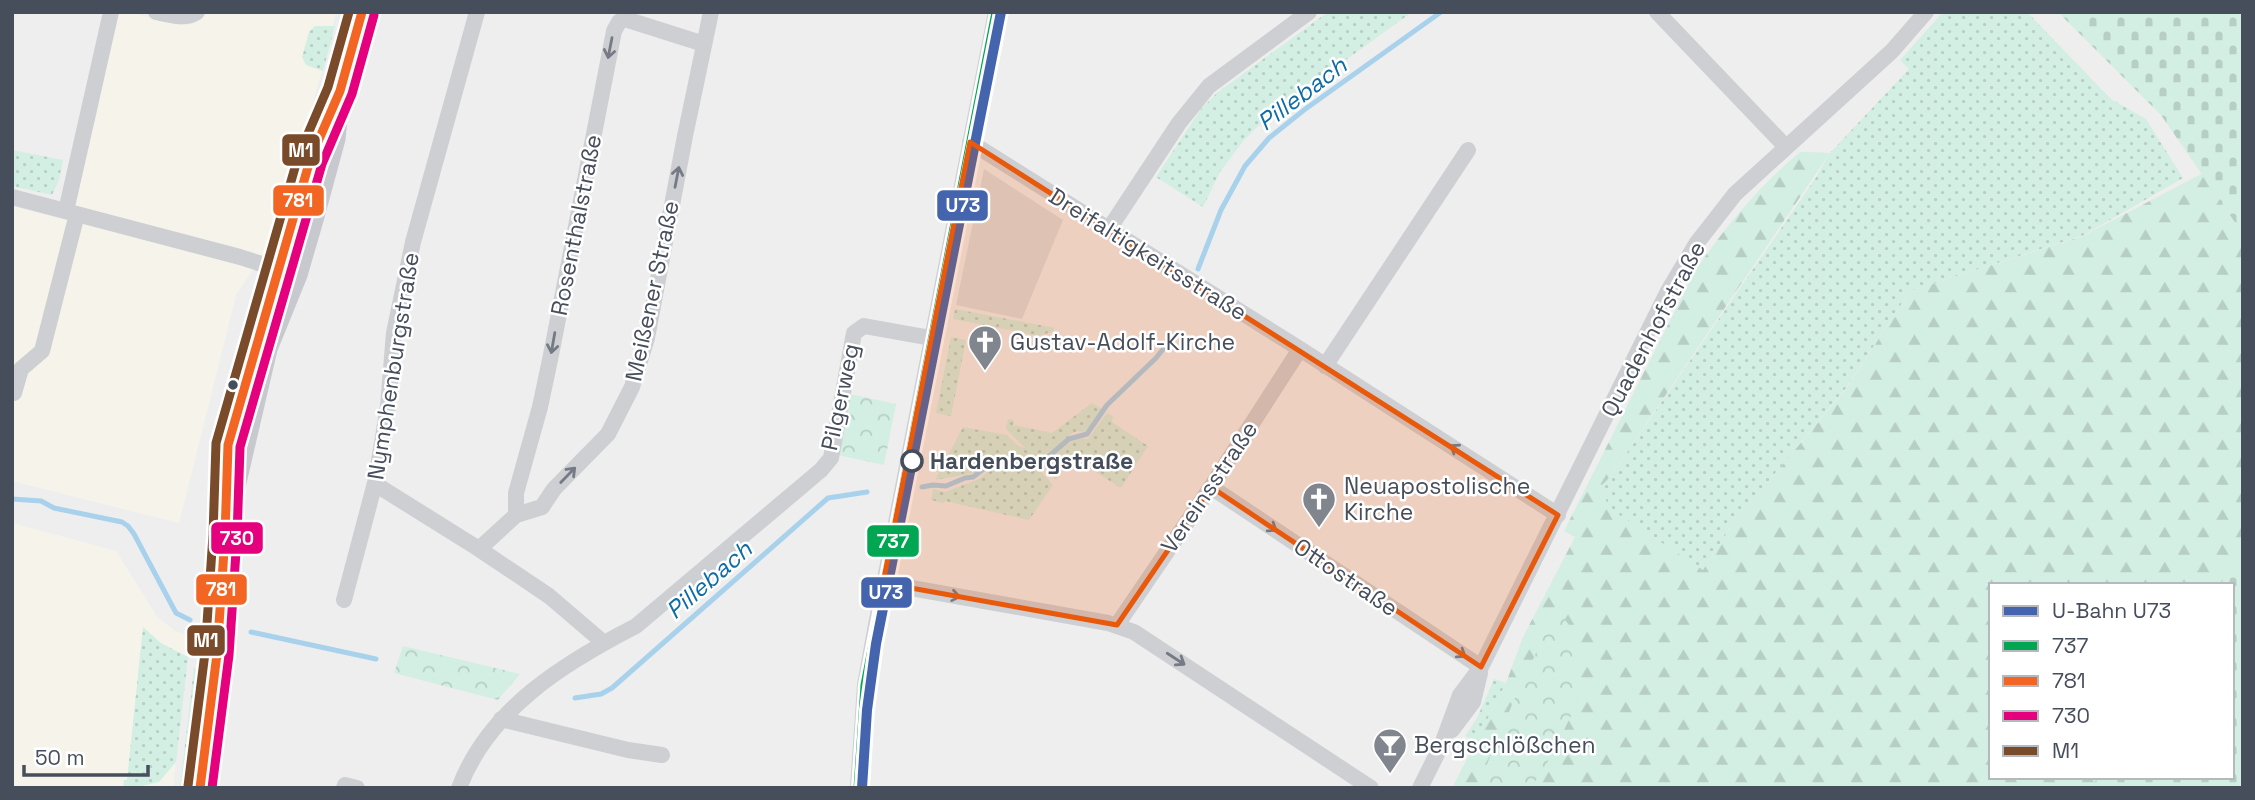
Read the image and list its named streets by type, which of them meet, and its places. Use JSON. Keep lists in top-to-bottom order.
{
  "streets": {
    "street": [
      "Rosenthalstraße",
      "Dreifaltigkeitsstraße",
      "Meißener Straße",
      "Quadenhofstraße",
      "Nymphenburgstraße",
      "Pilgerweg",
      "Vereinsstraße",
      "Ottostraße"
    ]
  },
  "crossings": [
    ["Rosenthalstraße", "Meißener Straße"],
    ["Dreifaltigkeitsstraße", "Quadenhofstraße"],
    ["Dreifaltigkeitsstraße", "Vereinsstraße"],
    ["Quadenhofstraße", "Ottostraße"],
    ["Vereinsstraße", "Ottostraße"]
  ],
  "one_way": [
    "Rosenthalstraße",
    "Dreifaltigkeitsstraße",
    "Meißener Straße",
    "Ottostraße"
  ],
  "water": ["Pillebach"],
  "places": {
    "church": ["Gustav-Adolf-Kirche", "Neuapostolische Kirche"],
    "other": ["Hardenbergstraße"],
    "bar": ["Bergschlößchen"]
  },
  "lines": [
    "metro line U73",
    "transit line 737",
    "transit line 781",
    "transit line M1",
    "transit line 730"
  ],
  "legend": [
    "U-Bahn U73",
    "737",
    "781",
    "730",
    "M1"
  ],
  "scale_bar": "50 m"
}
